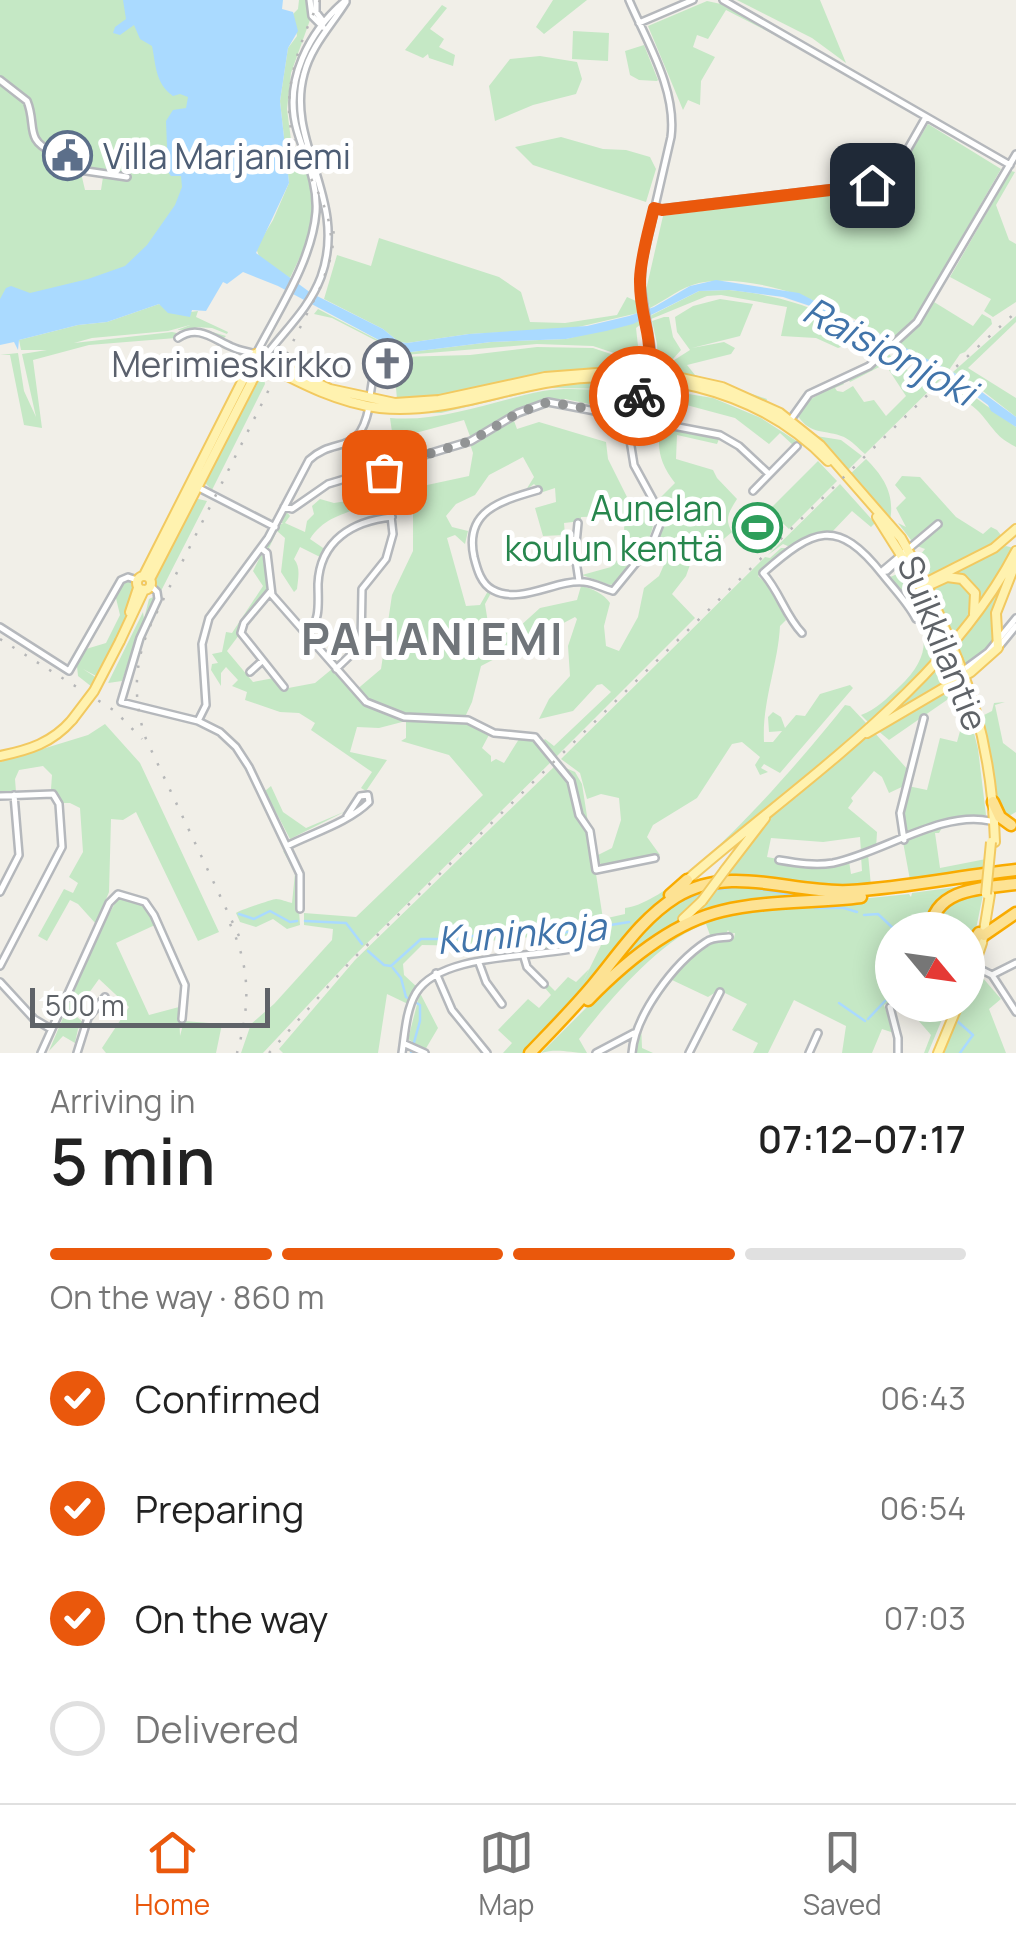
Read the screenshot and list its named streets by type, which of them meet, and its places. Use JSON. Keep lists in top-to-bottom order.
{
  "streets": {
    "main road": ["Suikkilantie"]
  },
  "districts": ["PAHANIEMI"],
  "water": ["Raisionjoki", "Kuninkoja"],
  "places": {
    "public building": ["Villa Marjaniemi"],
    "church": ["Merimieskirkko"],
    "sports": ["Aunelan koulun kenttä"]
  },
  "scale_bar": "500 m",
  "north": "bottom right",
  "page": {
    "scale": "500 m",
    "heading": ["5 min", "Arriving in", "07:12–07:17"],
    "bar": "On the way · 860 m",
    "list": [
      ["Confirmed", "06:43"],
      ["Preparing", "06:54"],
      ["On the way", "07:03"],
      "Delivered"
    ],
    "tabs": ["Home", "Map", "Saved"]
  }
}
